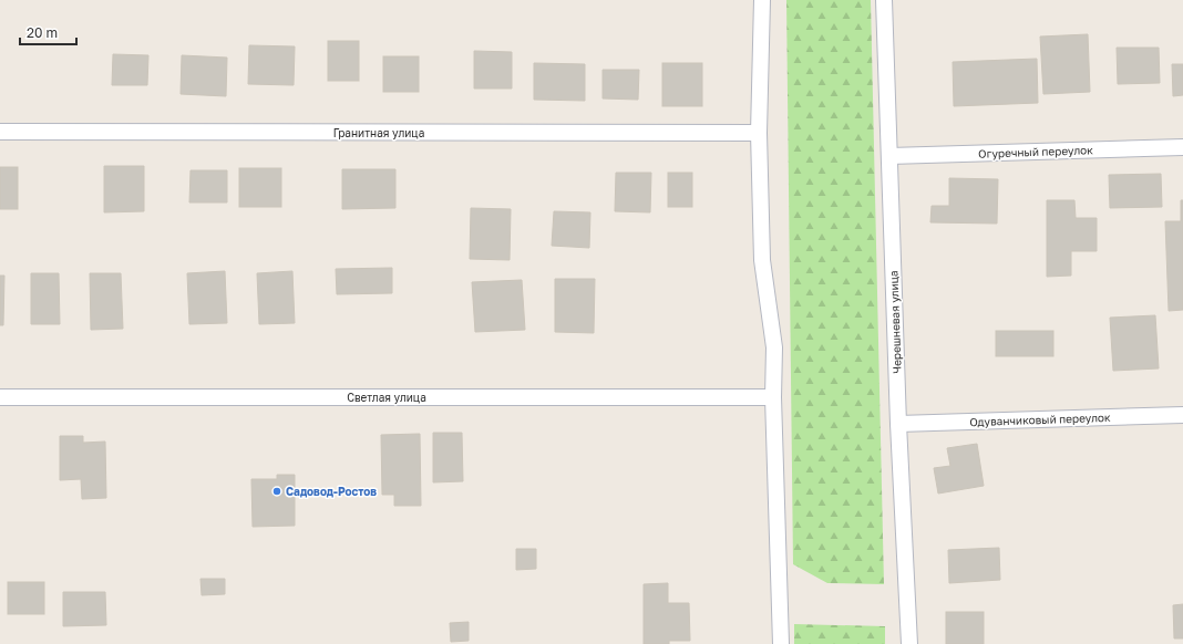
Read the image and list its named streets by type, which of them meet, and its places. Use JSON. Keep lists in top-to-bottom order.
{
  "streets": {
    "street": [
      "Гранитная улица",
      "Огуречный переулок",
      "Черешневая улица",
      "Светлая улица",
      "Одуванчиковый переулок"
    ]
  },
  "crossings": [
    ["Огуречный переулок", "Черешневая улица"],
    ["Черешневая улица", "Одуванчиковый переулок"]
  ],
  "places": ["Садовод-Ростов"],
  "scale_bar": "20 m"
}
